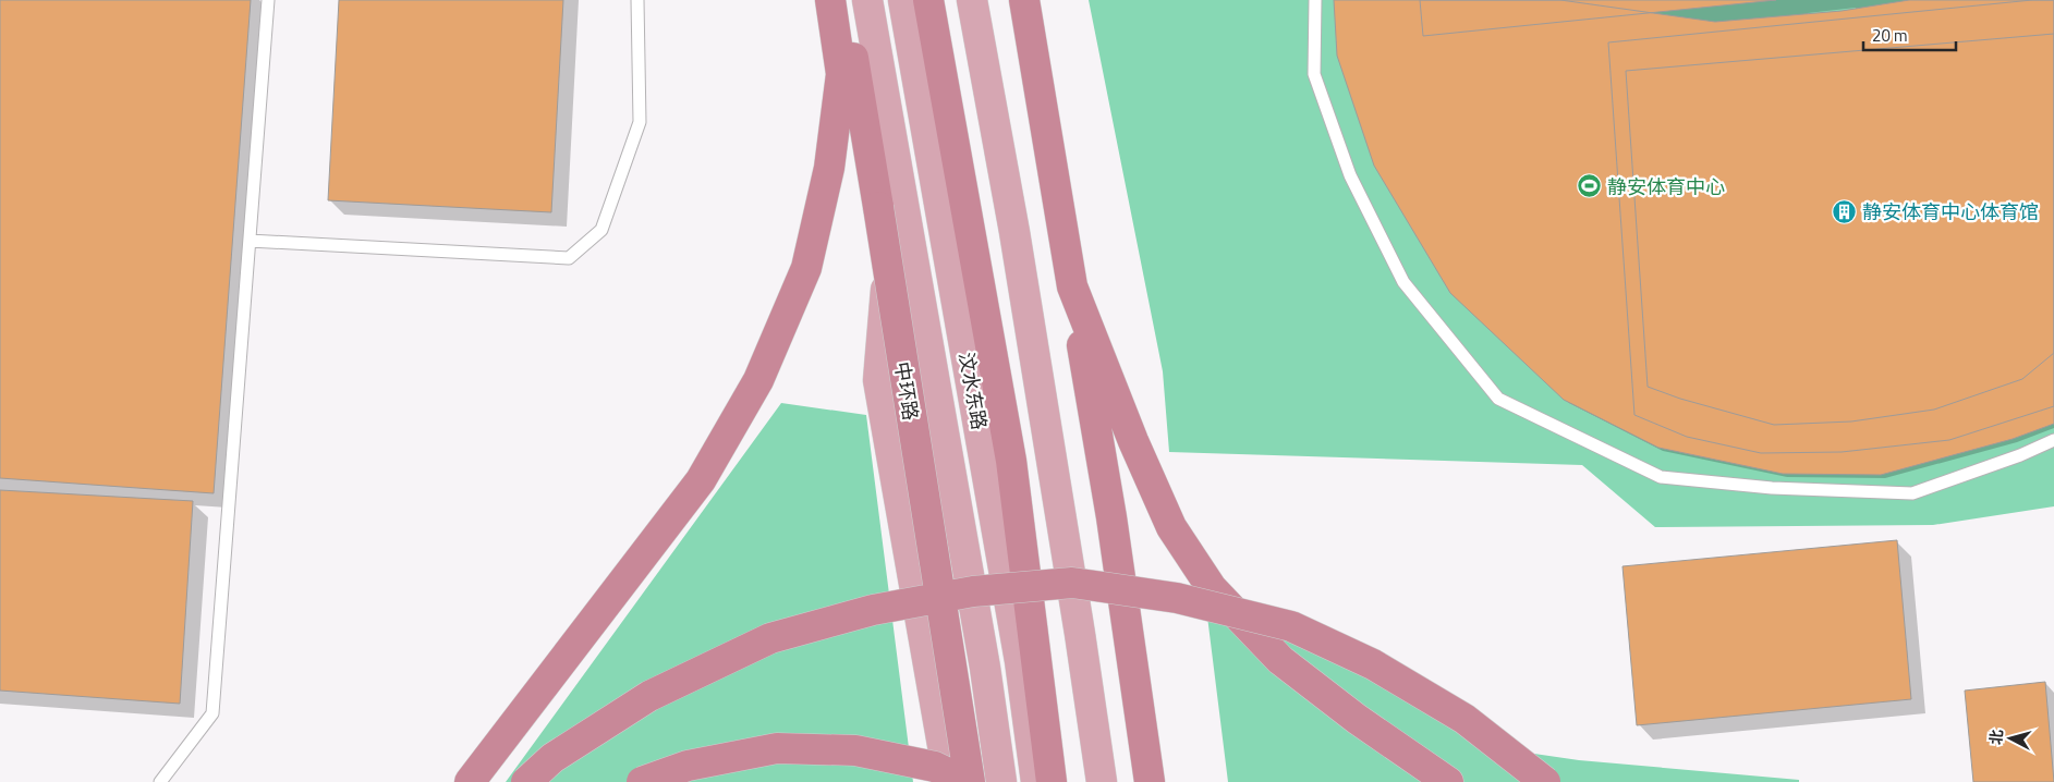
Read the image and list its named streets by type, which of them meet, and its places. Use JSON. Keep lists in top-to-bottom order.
{
  "streets": {
    "highway": ["中环路"],
    "main road": ["汶水东路"]
  },
  "places": {
    "sports": ["静安体育中心"],
    "building": ["静安体育中心体育馆"]
  },
  "scale_bar": "20 m",
  "north": "left"
}
